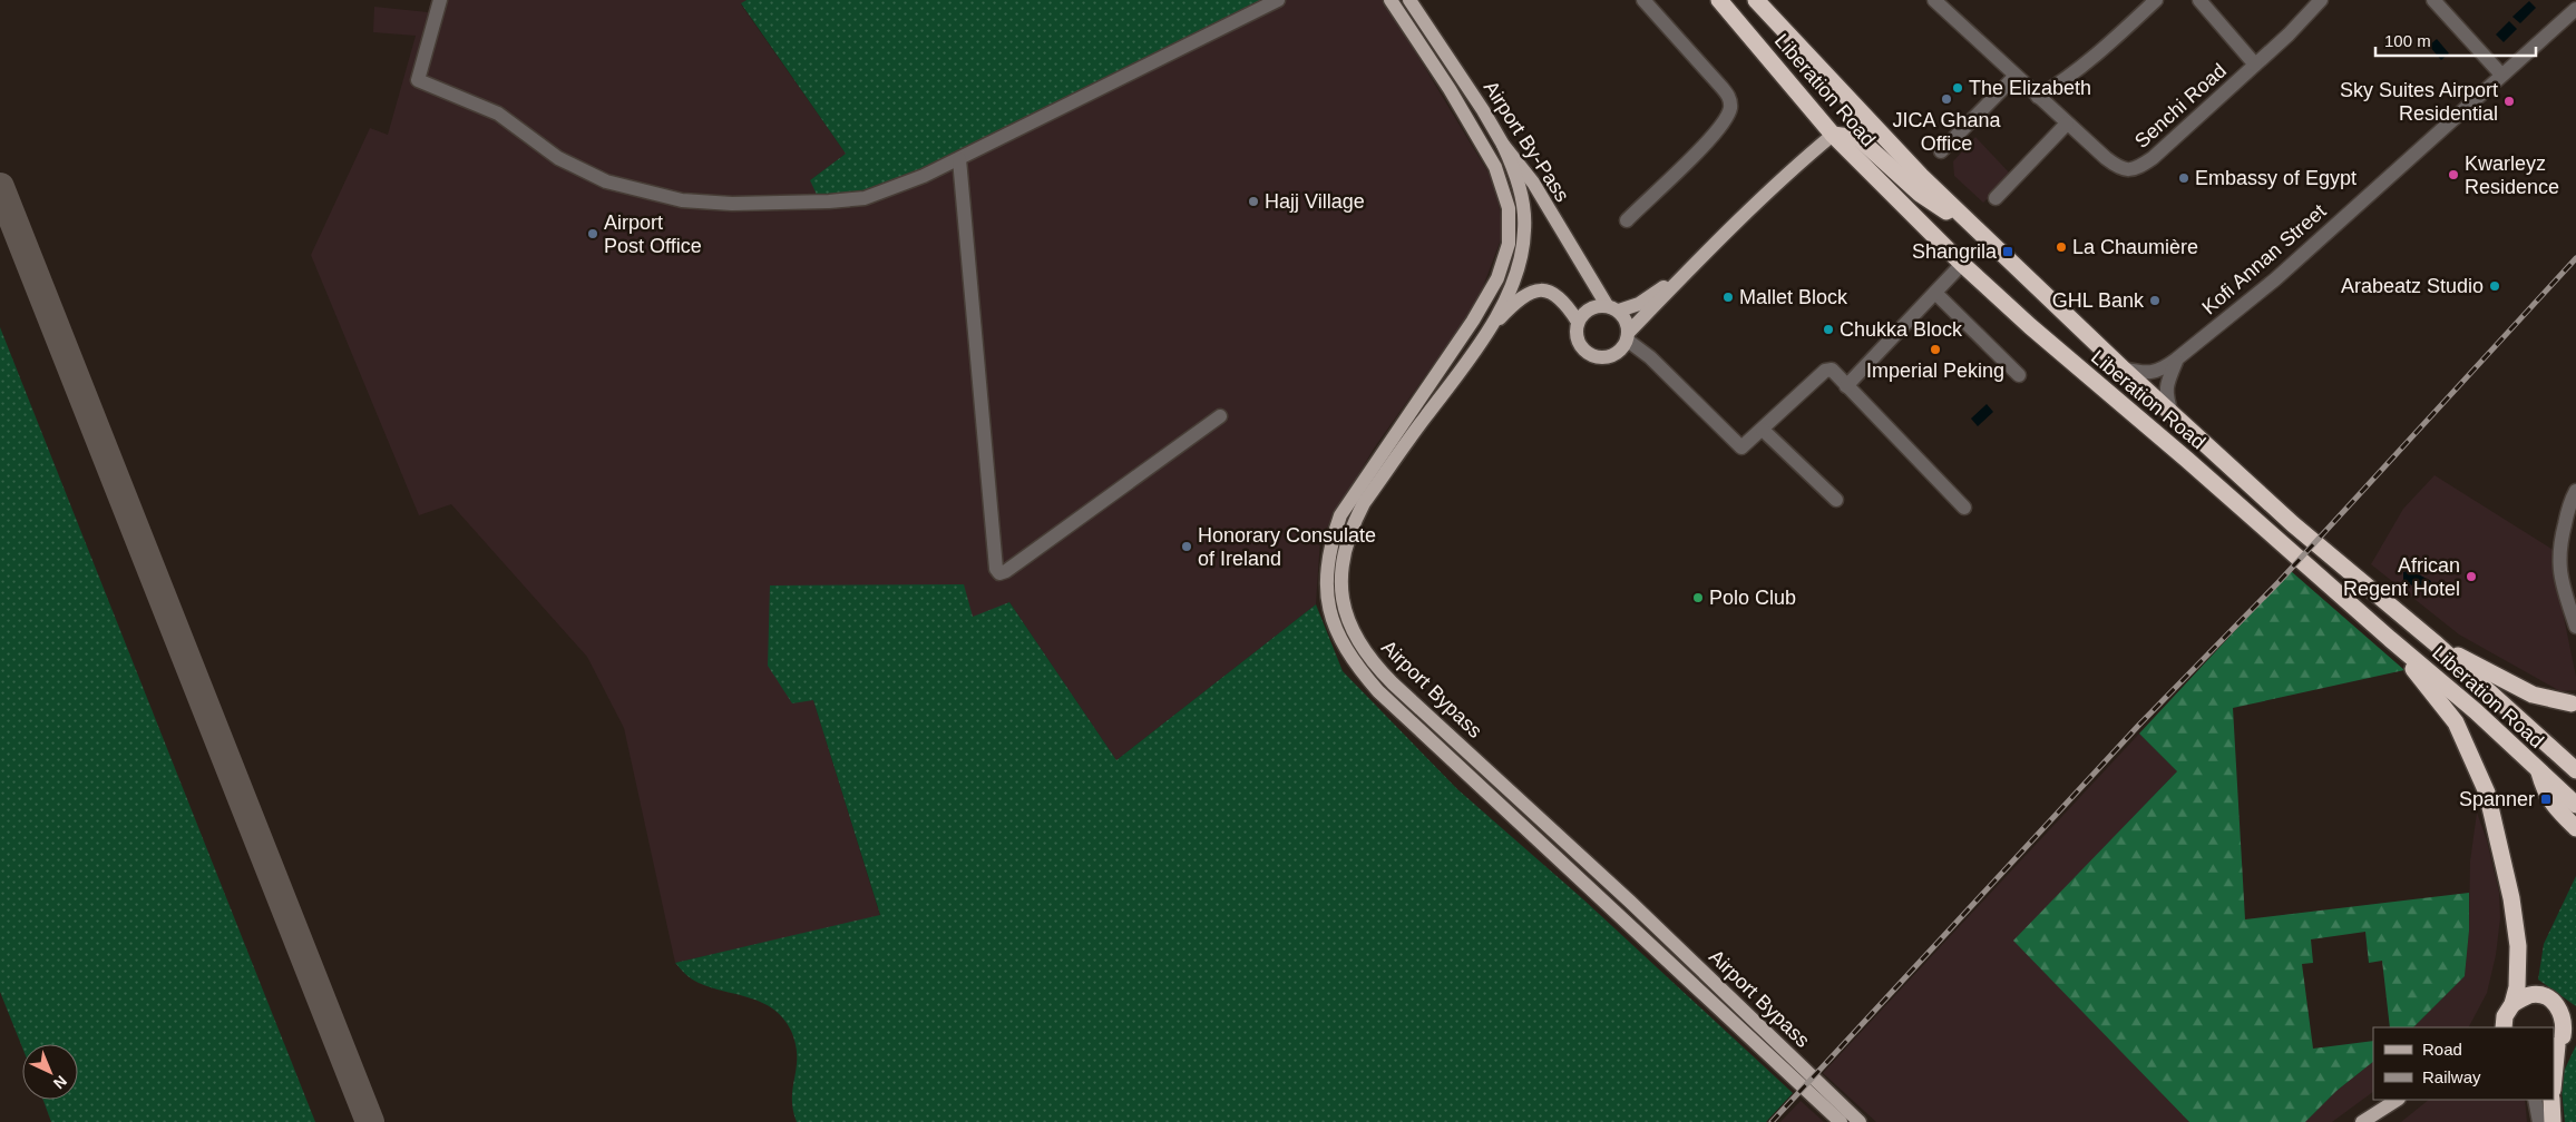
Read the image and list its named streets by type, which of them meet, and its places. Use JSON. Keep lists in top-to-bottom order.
{
  "streets": {
    "highway": ["Liberation Road"],
    "main road": ["Airport By-Pass", "Airport Bypass"],
    "street": ["Senchi Road", "Kofi Annan Street"]
  },
  "crossings": [
    ["Liberation Road", "Kofi Annan Street"],
    ["Airport By-Pass", "Airport Bypass"]
  ],
  "places": {
    "other": [
      "The Elizabeth",
      "JICA Ghana Office",
      "Sky Suites Airport Residential",
      "Kwarleyz Residence",
      "Embassy of Egypt",
      "Hajj Village",
      "Airport Post Office",
      "La Chaumière",
      "Arabeatz Studio",
      "Mallet Block",
      "GHL Bank",
      "Chukka Block",
      "Imperial Peking",
      "Honorary Consulate of Ireland",
      "African Regent Hotel",
      "Polo Club"
    ],
    "transit": ["Shangrila", "Spanner"]
  },
  "legend": ["Road", "Railway"],
  "scale_bar": "100 m",
  "north": "bottom right"
}
